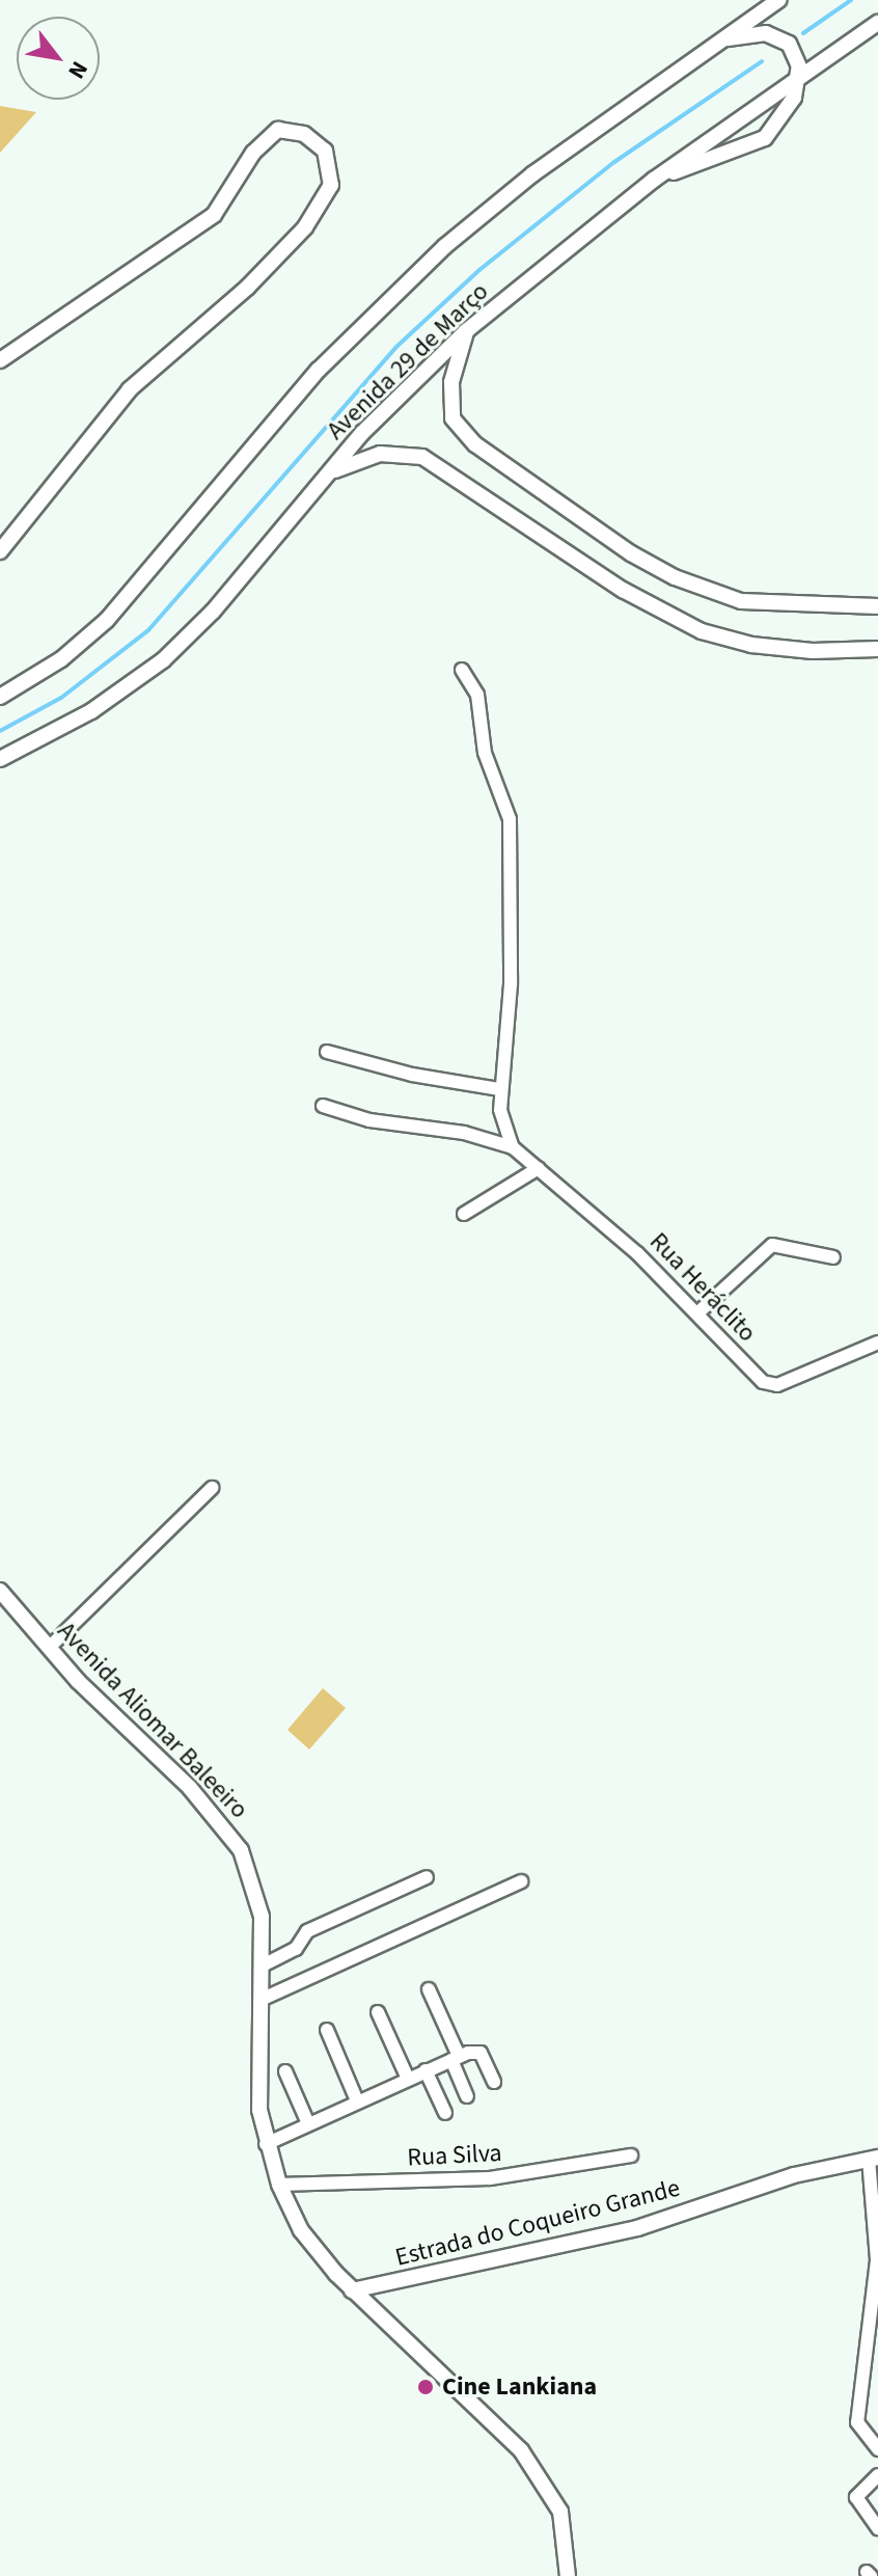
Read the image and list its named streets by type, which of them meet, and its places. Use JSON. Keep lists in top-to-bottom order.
{
  "streets": {
    "main road": ["Avenida 29 de Março", "Avenida Aliomar Baleeiro", "Estrada do Coqueiro Grande"],
    "street": ["Rua Heráclito", "Rua Silva"]
  },
  "crossings": [
    ["Avenida Aliomar Baleeiro", "Rua Silva"],
    ["Avenida Aliomar Baleeiro", "Estrada do Coqueiro Grande"]
  ],
  "places": ["Cine Lankiana"],
  "north": "bottom right"
}
